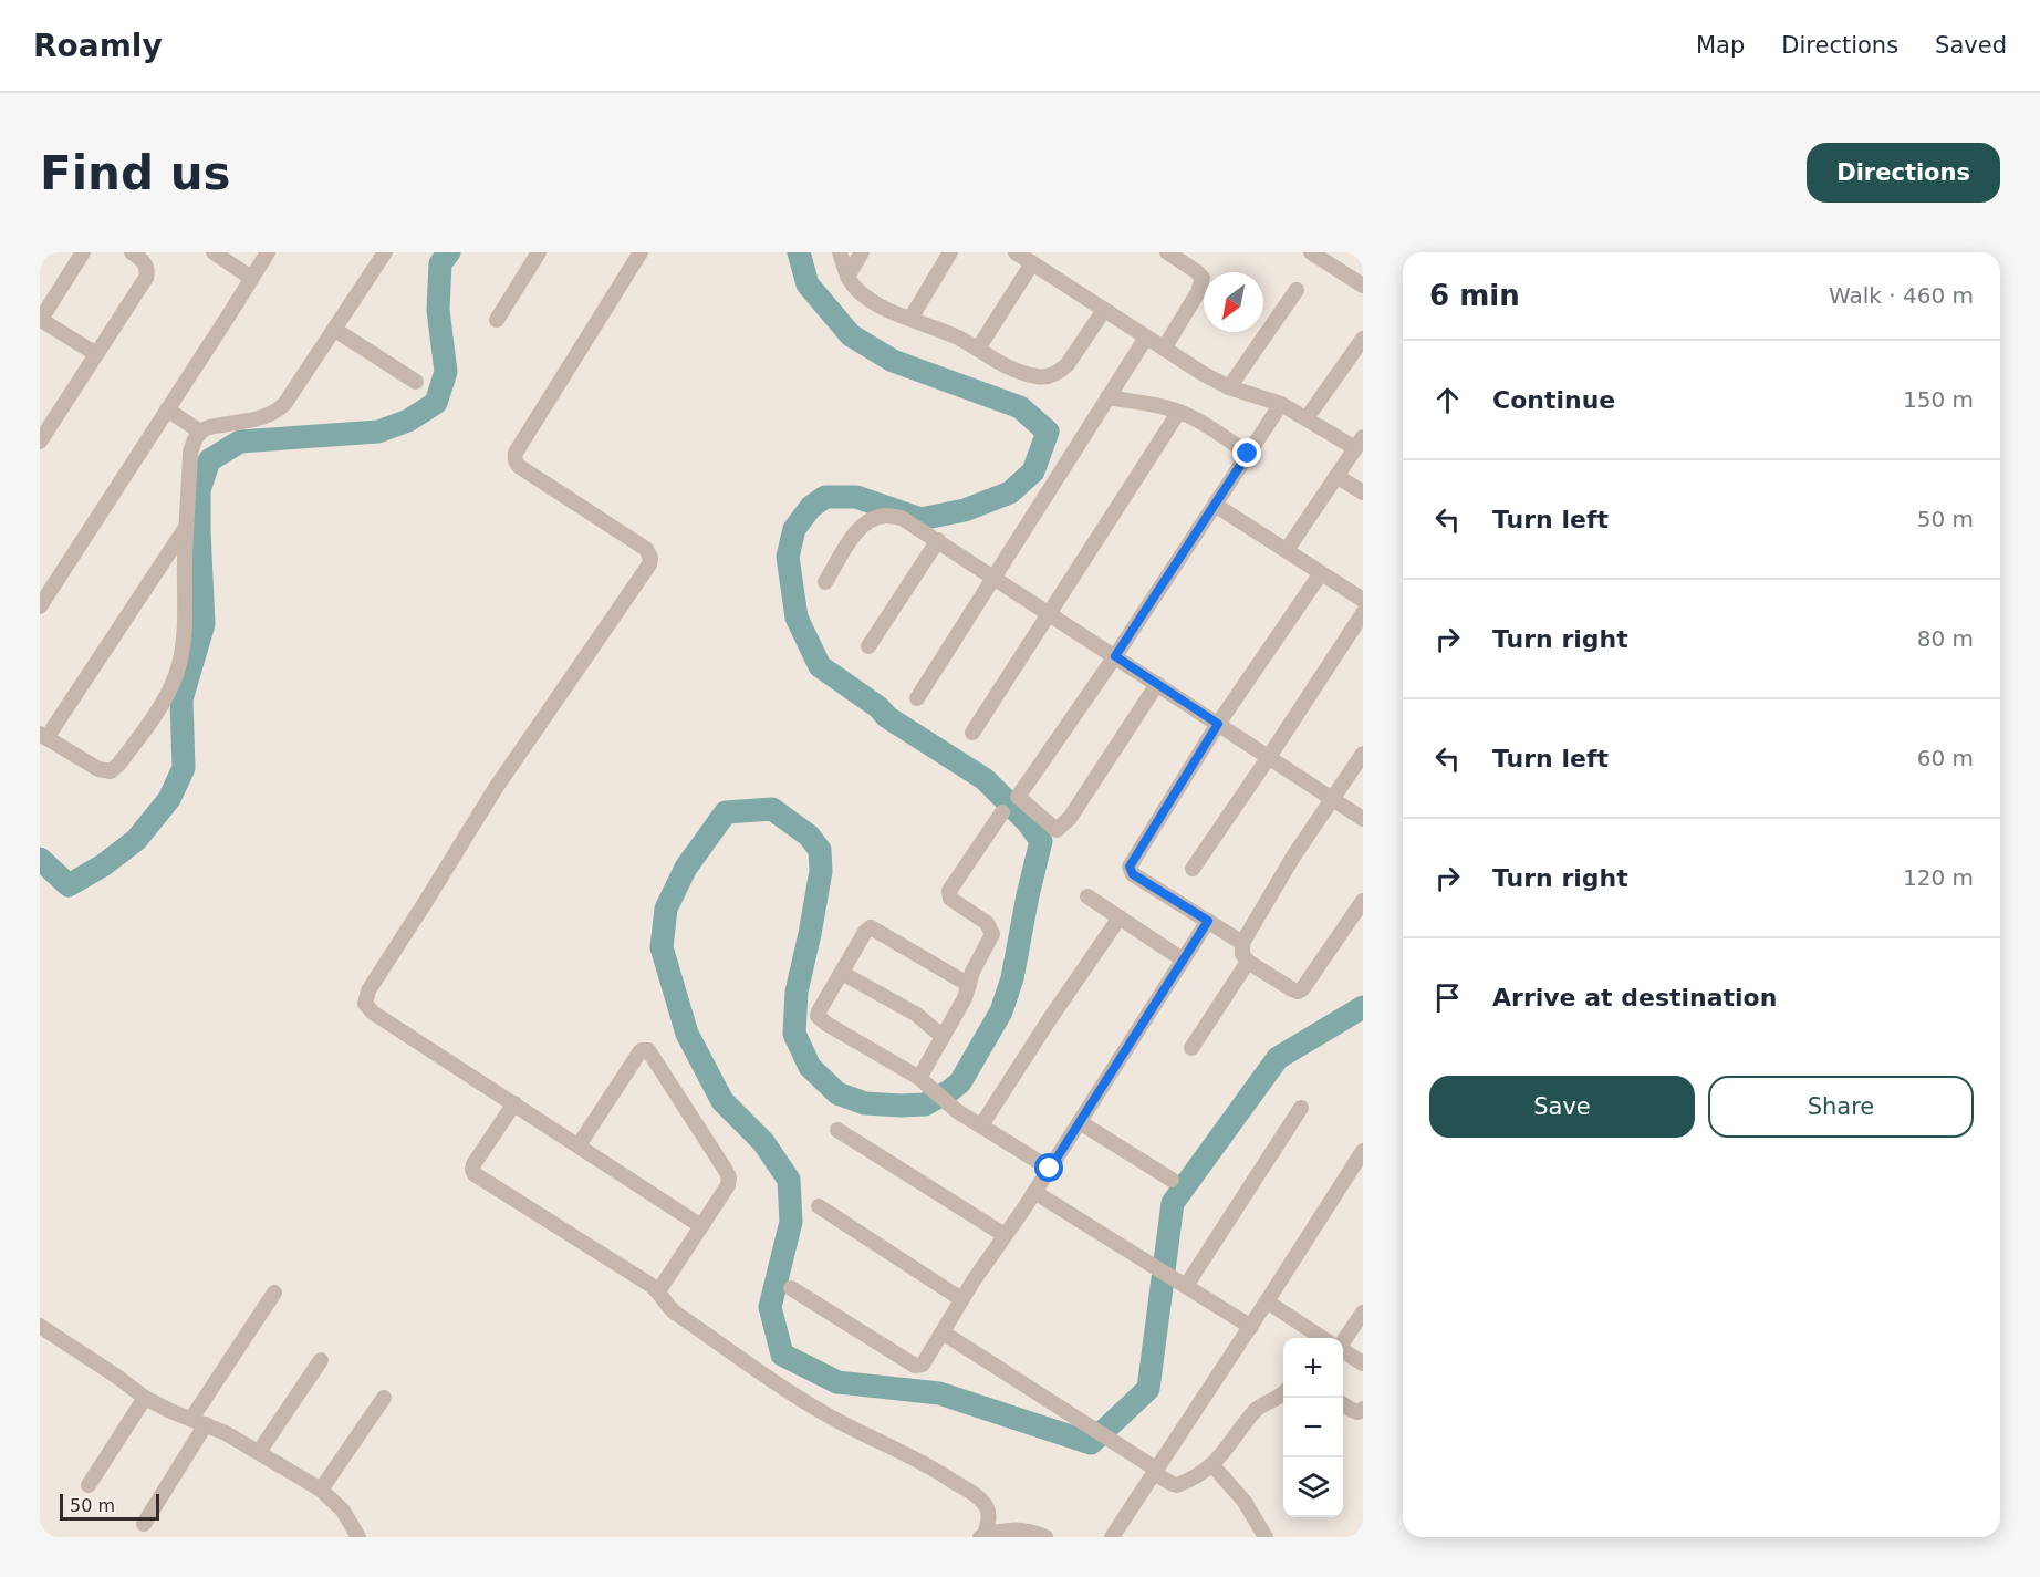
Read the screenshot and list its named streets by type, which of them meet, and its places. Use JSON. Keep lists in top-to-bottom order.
{
  "scale_bar": "50 m",
  "north": "bottom left",
  "page": {
    "header": "Roamly",
    "nav": ["Map", "Directions", "Saved"],
    "buttons": [
      "Directions",
      ["Save", "Share"]
    ],
    "title": "Find us",
    "heading": ["6 min", "Walk · 460 m"],
    "list": [
      ["Continue", "150 m"],
      ["Turn left", "50 m"],
      ["Turn right", "80 m"],
      ["Turn left", "60 m"],
      ["Turn right", "120 m"],
      "Arrive at destination"
    ],
    "map_buttons": ["+", "−"],
    "scale": "50 m"
  }
}
